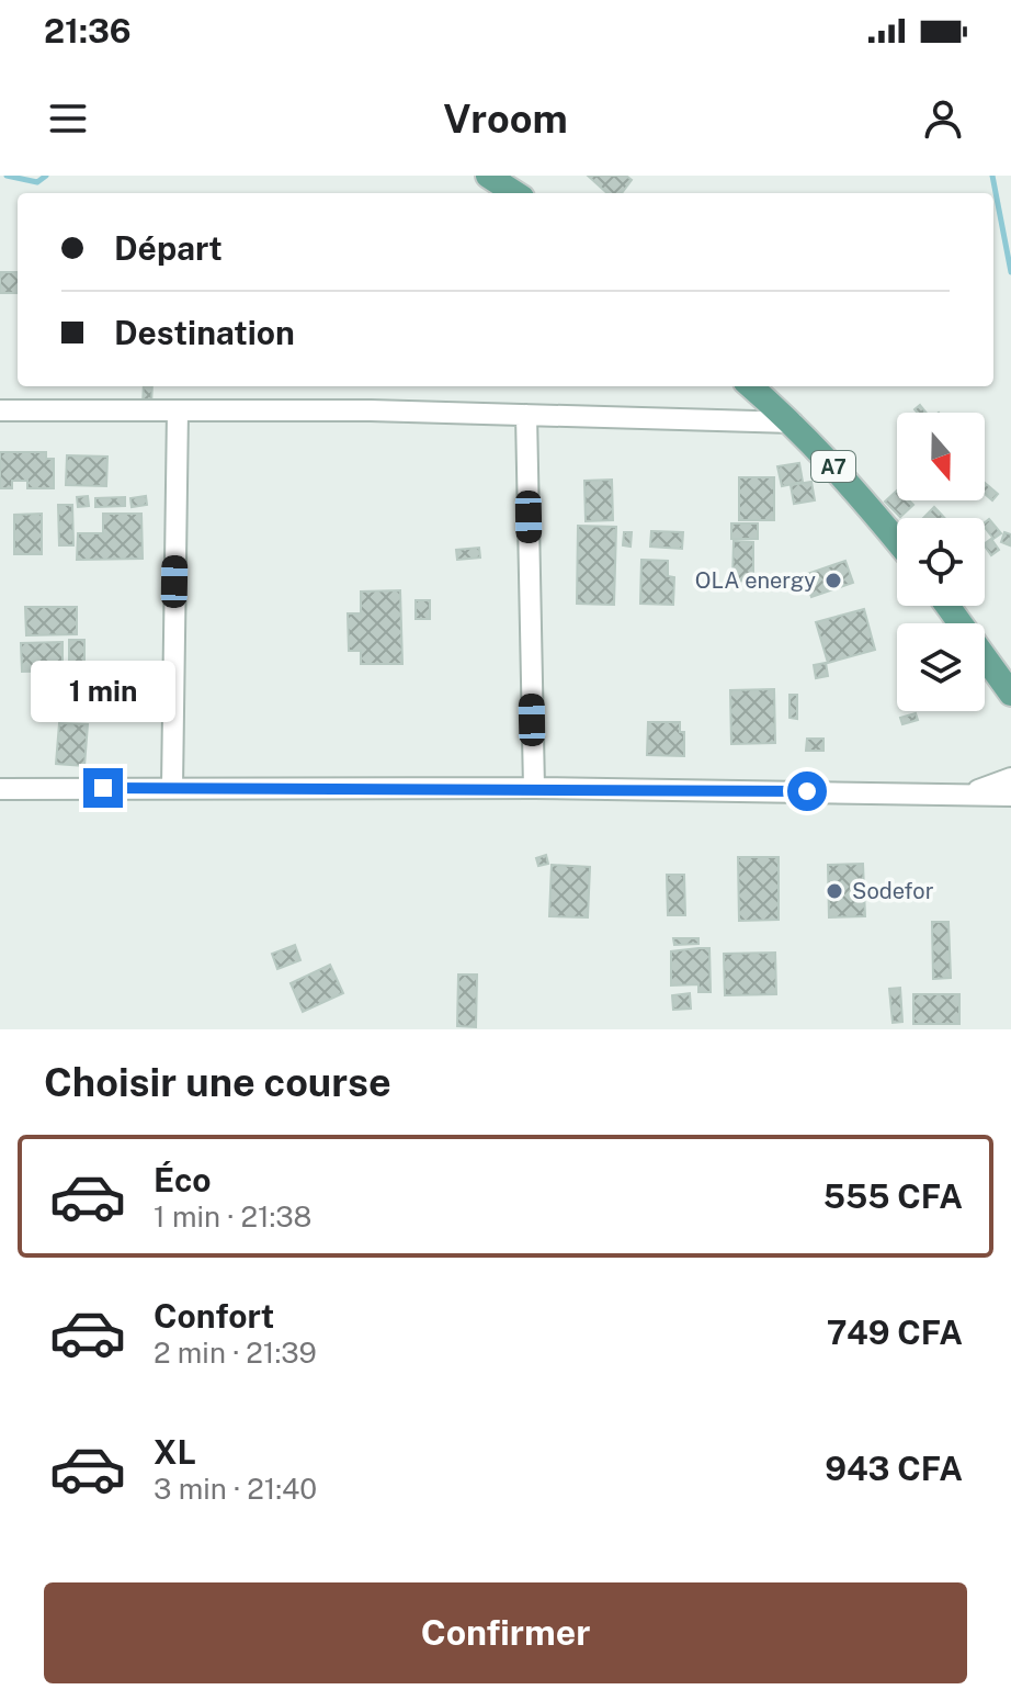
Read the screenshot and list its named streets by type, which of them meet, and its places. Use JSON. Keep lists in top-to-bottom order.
{
  "streets": {
    "main road": ["A7"]
  },
  "places": ["OLA energy", "Sodefor"],
  "north": "bottom",
  "page": {
    "status": "21:36",
    "header": "Vroom",
    "banner": ["Départ", "Destination"],
    "bubble": "1 min",
    "heading": "Choisir une course",
    "list": [
      {
        "name": "Éco",
        "note": "1 min · 21:38",
        "value": "555 CFA"
      },
      {
        "name": "Confort",
        "note": "2 min · 21:39",
        "value": "749 CFA"
      },
      {
        "name": "XL",
        "note": "3 min · 21:40",
        "value": "943 CFA"
      }
    ],
    "buttons": "Confirmer"
  }
}
